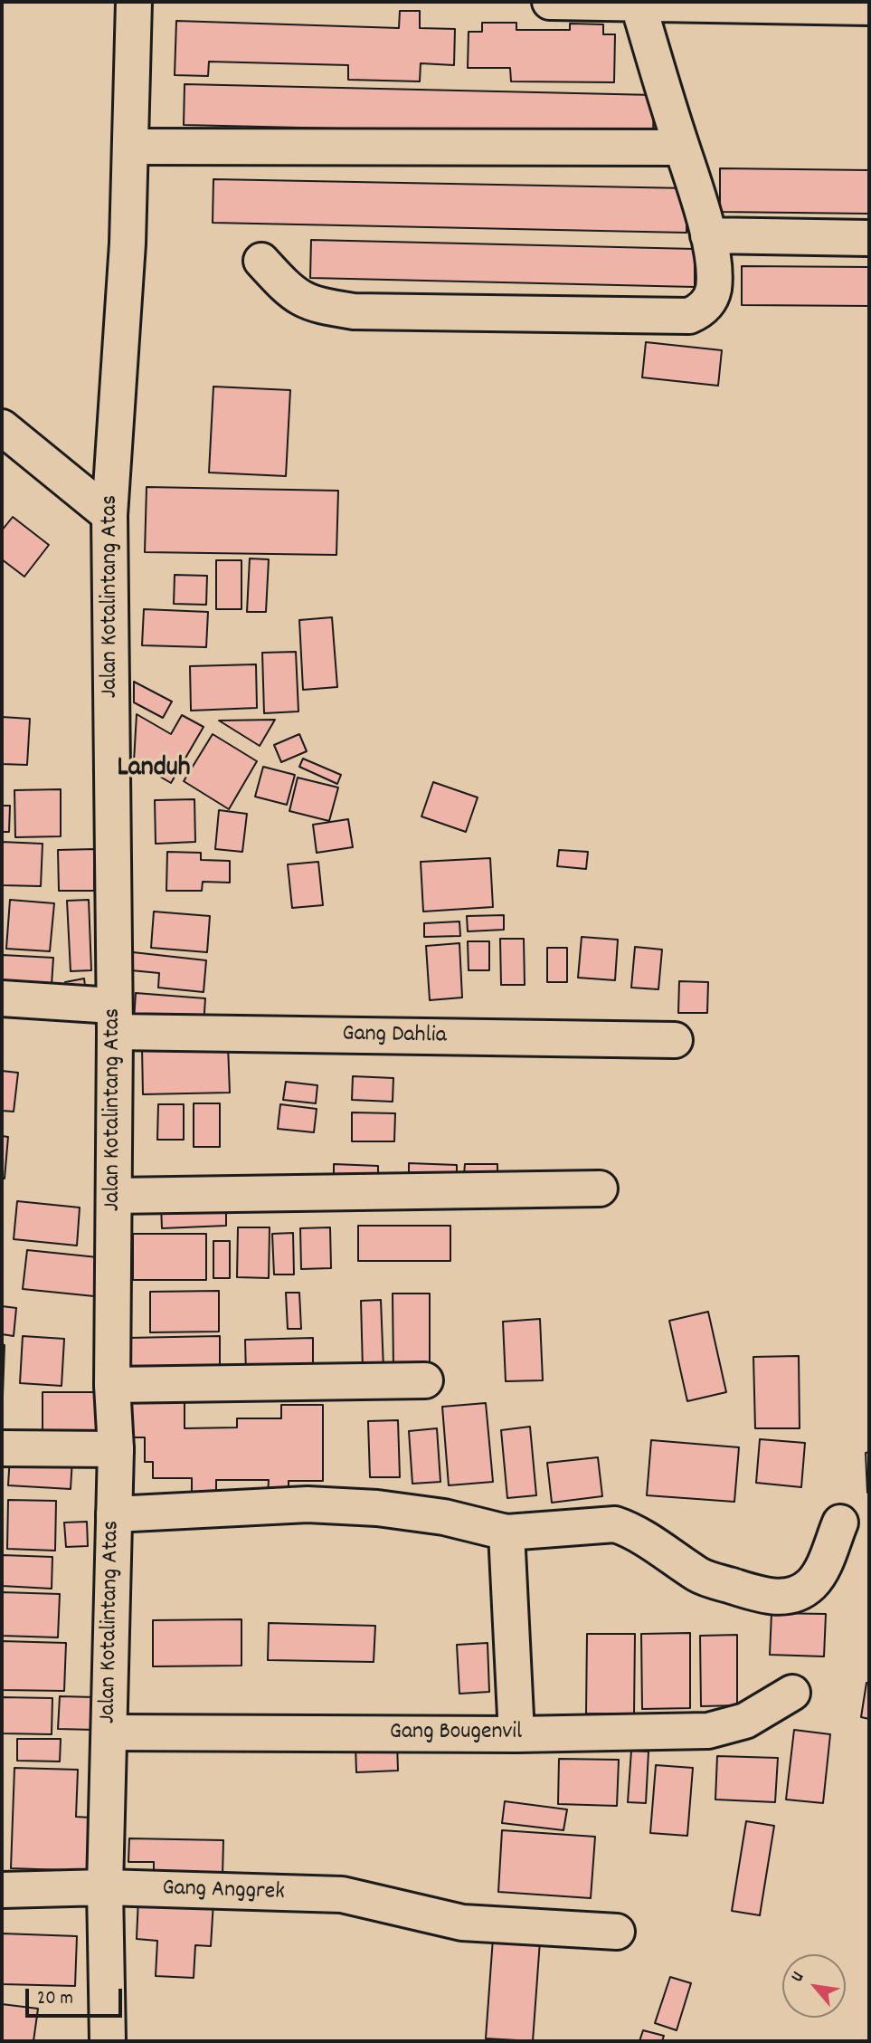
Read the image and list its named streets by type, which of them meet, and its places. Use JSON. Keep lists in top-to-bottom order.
{
  "streets": {
    "street": [
      "Jalan Kotalintang Atas",
      "Gang Dahlia",
      "Gang Bougenvil",
      "Gang Anggrek"
    ]
  },
  "crossings": [
    ["Jalan Kotalintang Atas", "Gang Dahlia"],
    ["Jalan Kotalintang Atas", "Gang Bougenvil"],
    ["Jalan Kotalintang Atas", "Gang Anggrek"]
  ],
  "districts": ["Landuh"],
  "scale_bar": "20 m",
  "north": "top left"
}
